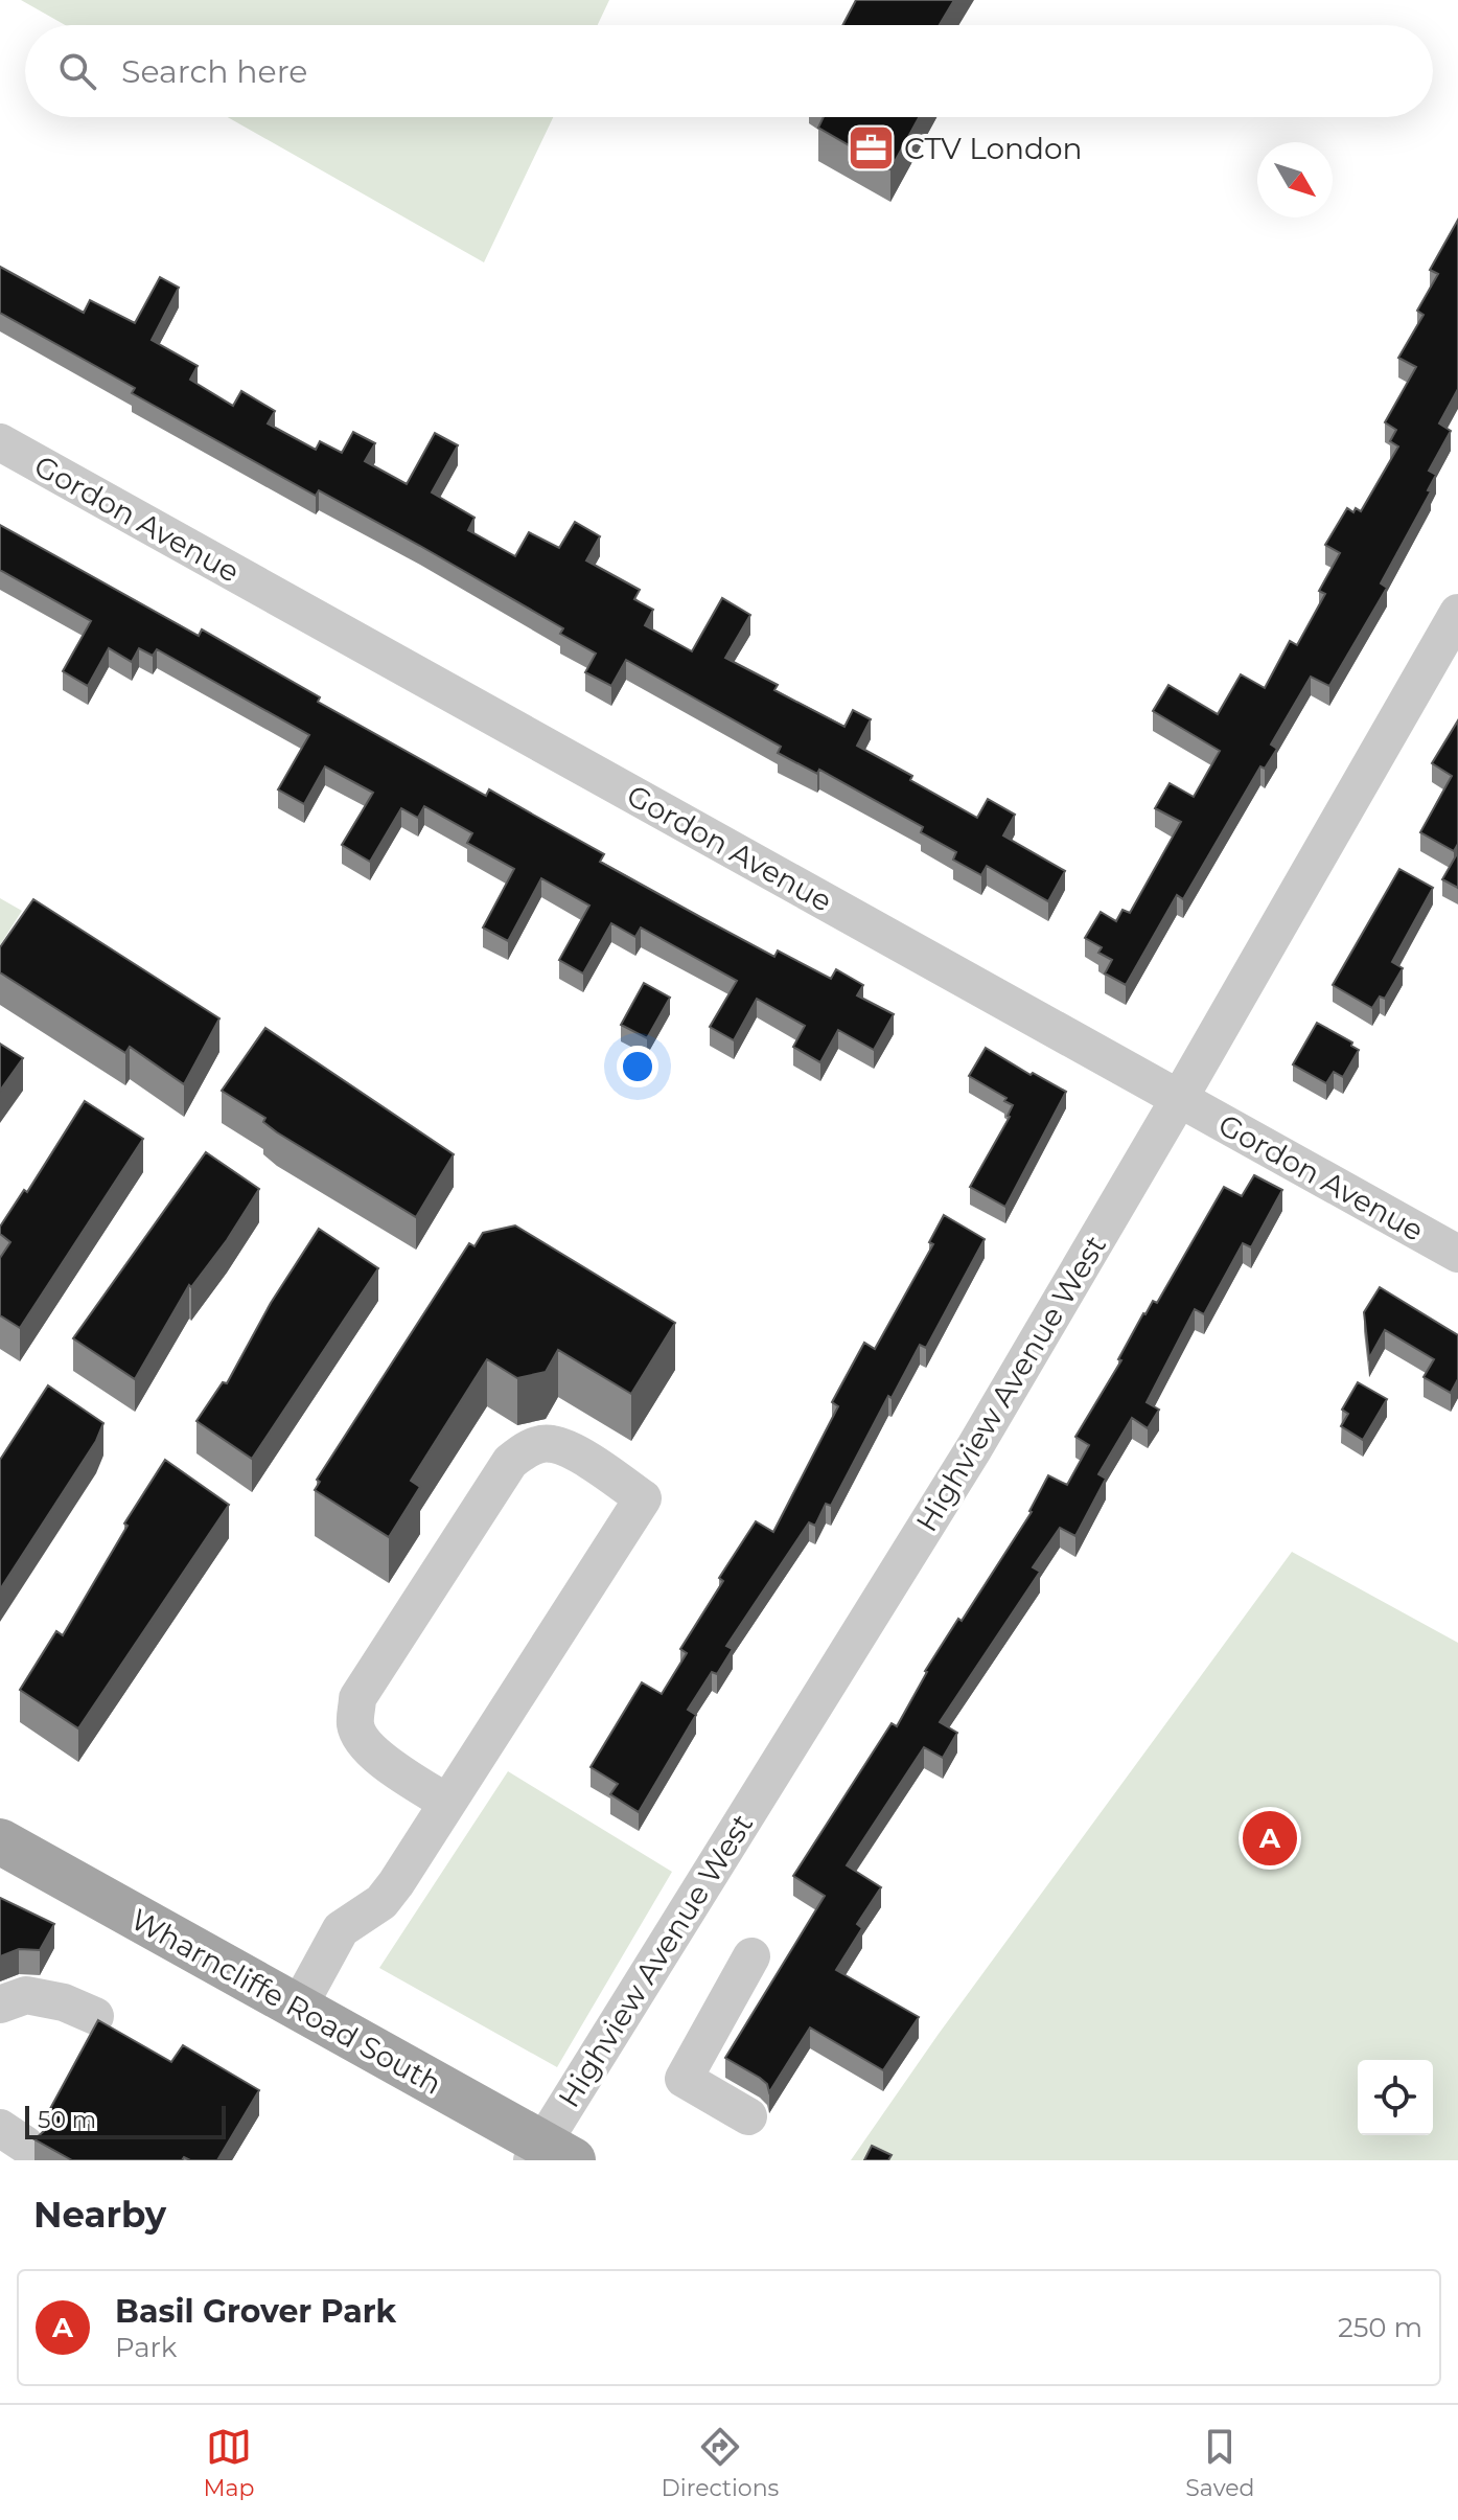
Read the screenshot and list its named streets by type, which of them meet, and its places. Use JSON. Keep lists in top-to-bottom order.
{
  "streets": {
    "main road": ["Wharncliffe Road South"],
    "street": ["Gordon Avenue", "Highview Avenue West"]
  },
  "crossings": [
    ["Gordon Avenue", "Highview Avenue West"],
    ["Highview Avenue West", "Wharncliffe Road South"]
  ],
  "places": {
    "office": ["CTV London"]
  },
  "scale_bar": "50 m",
  "north": "bottom right",
  "page": {
    "search": "Search here",
    "pins": "A",
    "scale": "50 m",
    "heading": "Nearby",
    "list": [
      {
        "mark": "A",
        "name": "Basil Grover Park",
        "note": "Park",
        "value": "250 m"
      }
    ],
    "nav": ["Map", "Directions", "Saved"]
  }
}
